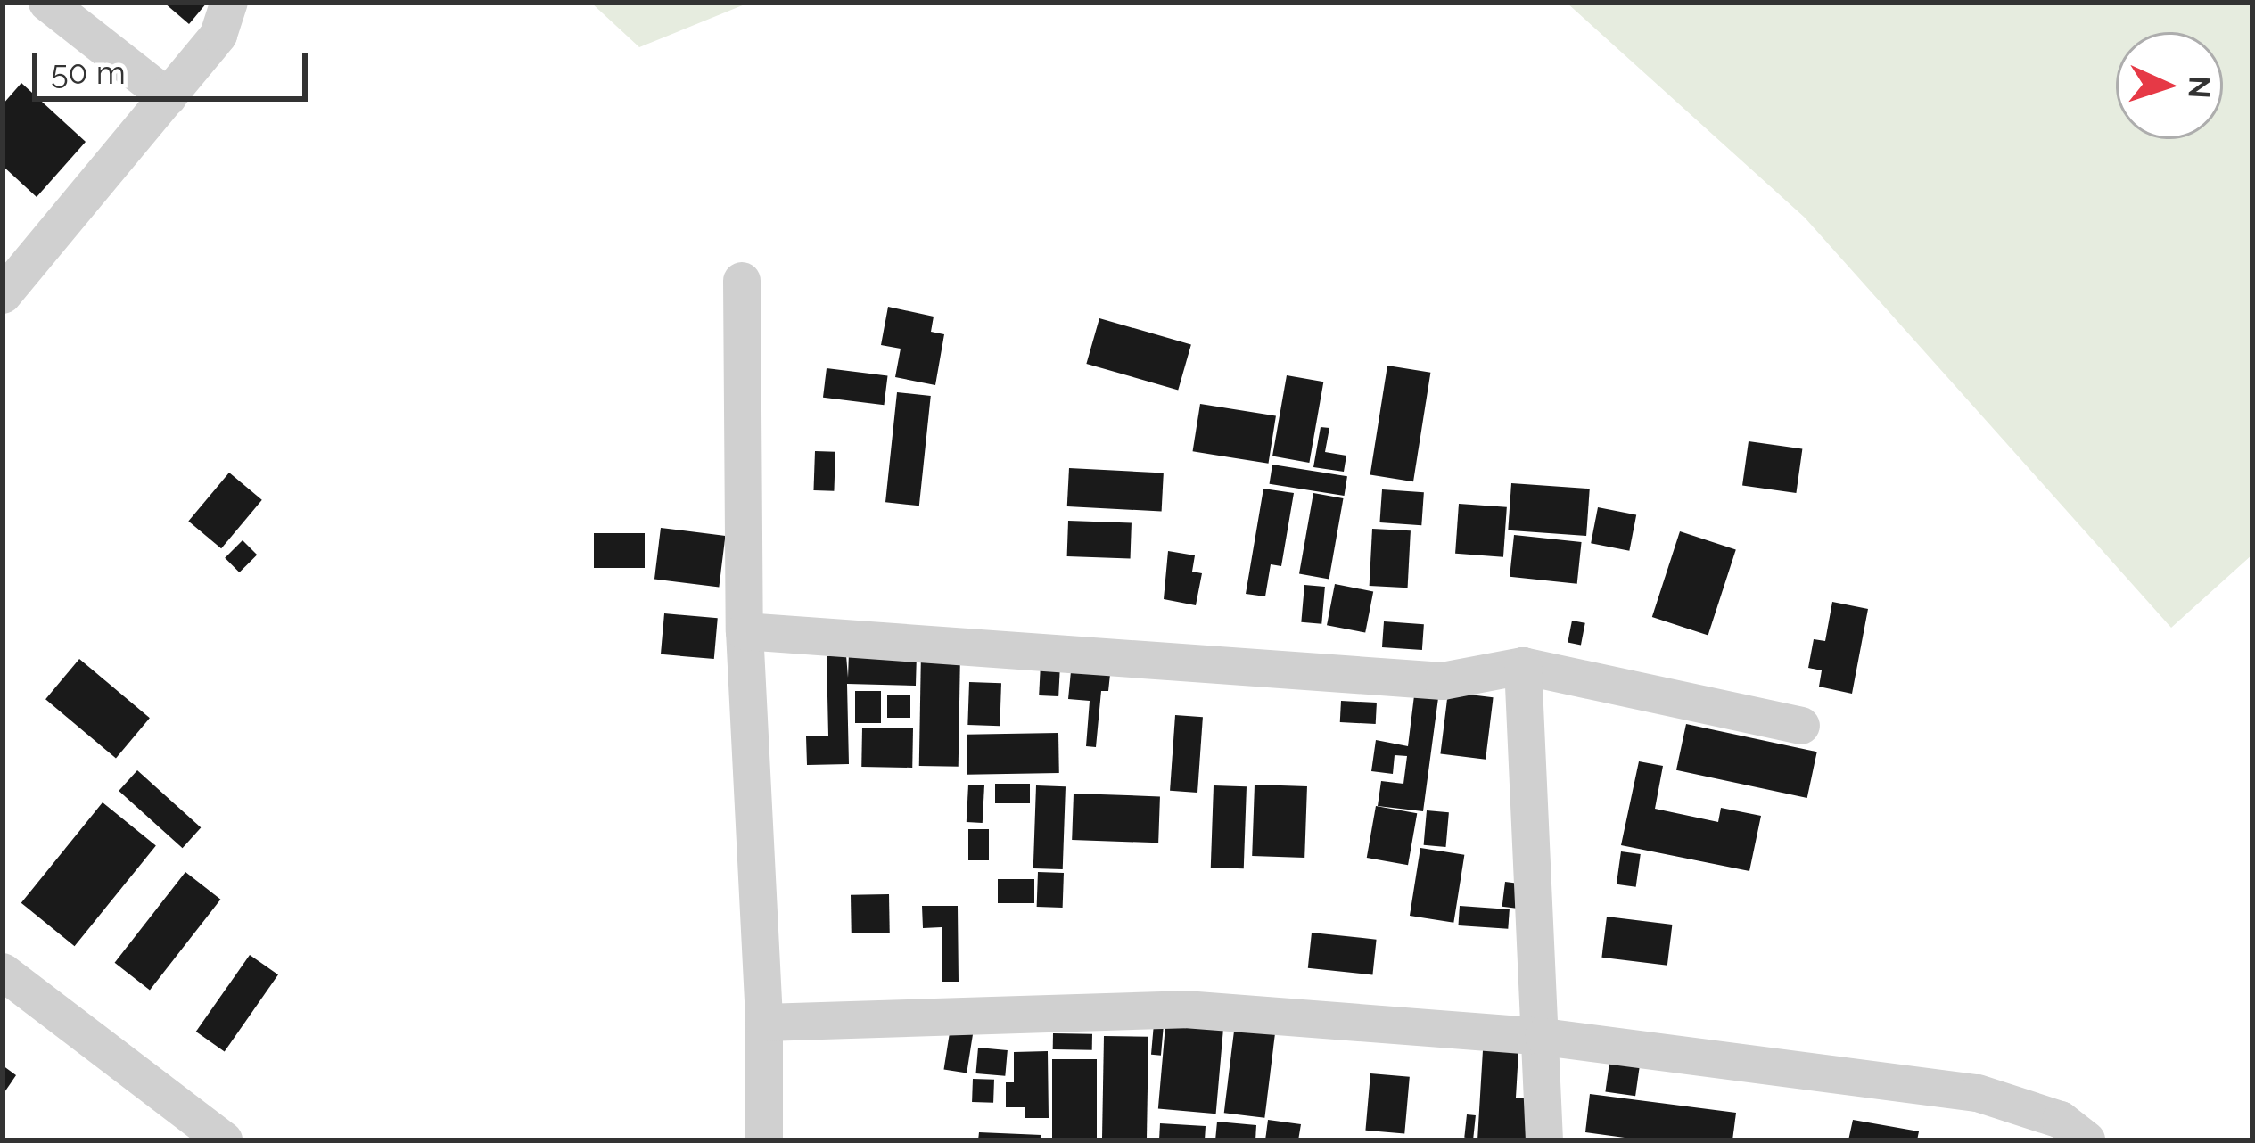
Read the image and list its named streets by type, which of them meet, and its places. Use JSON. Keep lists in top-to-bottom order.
{
  "scale_bar": "50 m",
  "north": "right"
}
